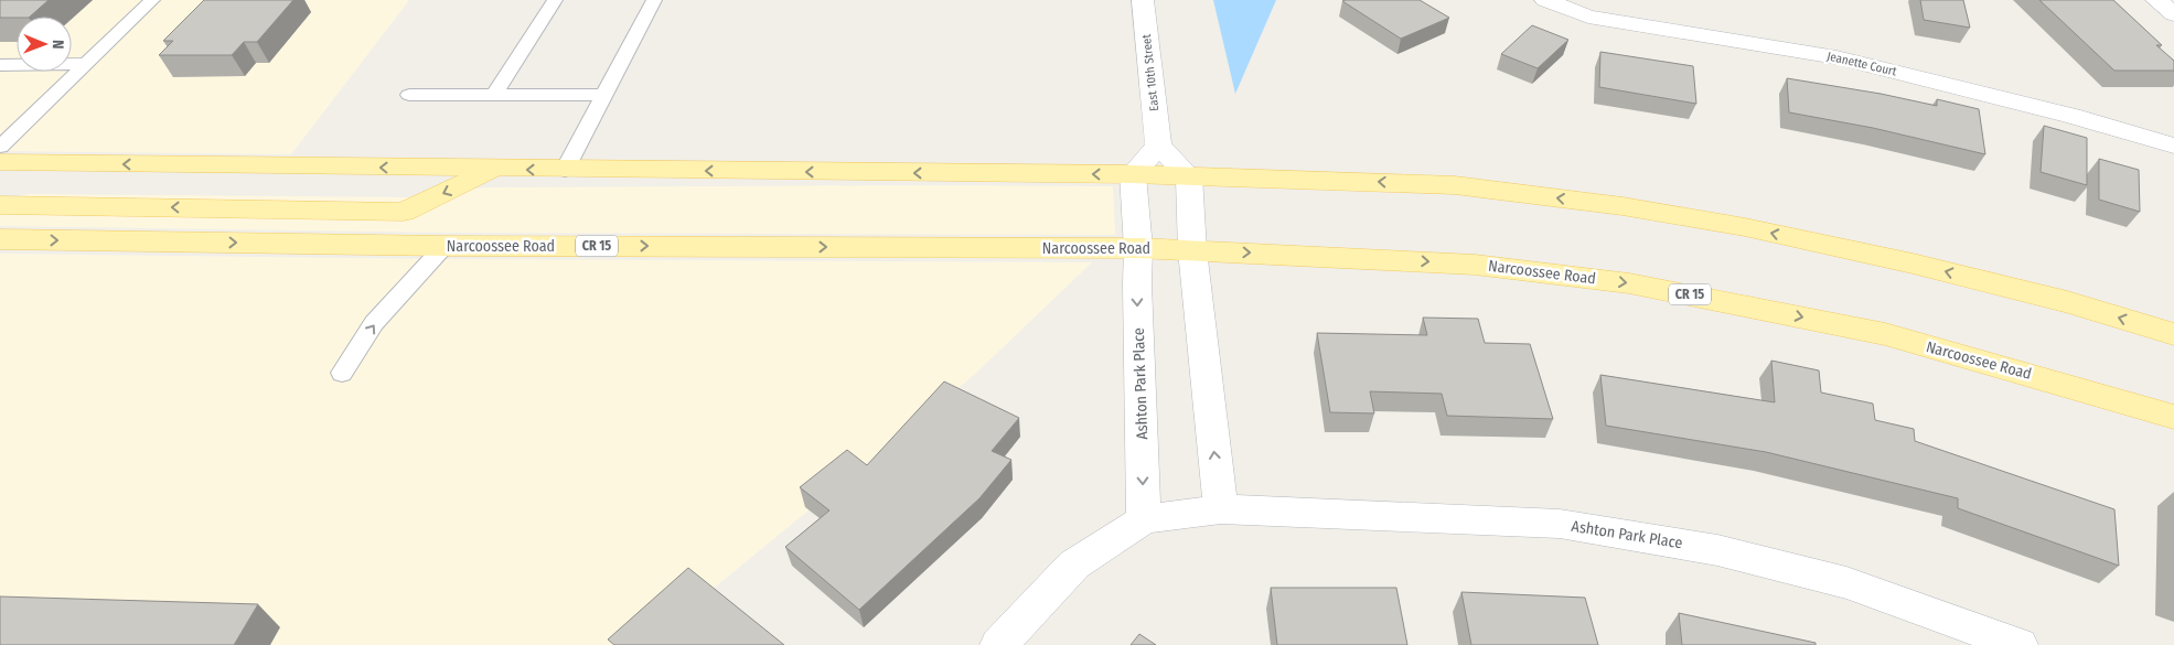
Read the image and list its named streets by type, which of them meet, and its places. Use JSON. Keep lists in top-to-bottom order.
{
  "streets": {
    "main road": ["Narcoossee Road", "CR 15"],
    "street": ["Jeanette Court", "East 10th Street", "Ashton Park Place"]
  },
  "crossings": [
    ["Narcoossee Road", "Ashton Park Place"]
  ],
  "north": "right"
}
